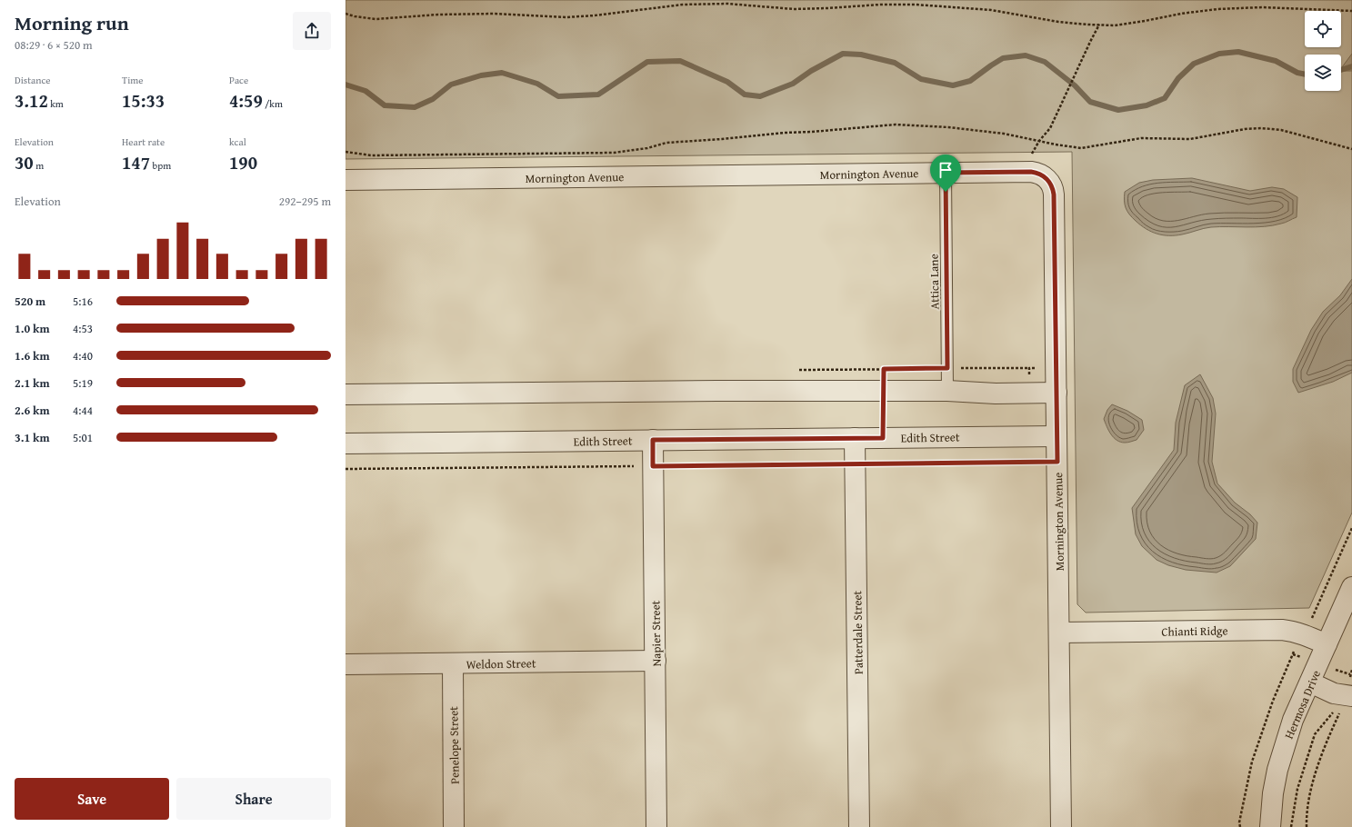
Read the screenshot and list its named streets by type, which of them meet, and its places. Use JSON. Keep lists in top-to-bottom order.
{
  "streets": {
    "street": [
      "Mornington Avenue",
      "Edith Street",
      "Chianti Ridge",
      "Patterdale Street",
      "Napier Street",
      "Weldon Street",
      "Hermosa Drive",
      "Penelope Street"
    ],
    "lane": ["Attica Lane"]
  },
  "crossings": [
    ["Mornington Avenue", "Attica Lane"],
    ["Mornington Avenue", "Edith Street"],
    ["Mornington Avenue", "Chianti Ridge"],
    ["Edith Street", "Patterdale Street"],
    ["Edith Street", "Napier Street"],
    ["Chianti Ridge", "Hermosa Drive"],
    ["Napier Street", "Weldon Street"],
    ["Weldon Street", "Penelope Street"]
  ],
  "page": {
    "heading": ["Morning run", "08:29 · 6 × 520 m"],
    "stats": [
      ["Distance", "3.12 km"],
      ["Time", "15:33"],
      ["Pace", "4:59 /km"],
      ["Elevation", "30 m"],
      ["Heart rate", "147 bpm"],
      ["kcal", "190"]
    ],
    "chart": ["Elevation", "292–295 m"],
    "list": [
      {
        "name": "520 m",
        "note": "5:16"
      },
      {
        "name": "1.0 km",
        "note": "4:53"
      },
      {
        "name": "1.6 km",
        "note": "4:40"
      },
      {
        "name": "2.1 km",
        "note": "5:19"
      },
      {
        "name": "2.6 km",
        "note": "4:44"
      },
      {
        "name": "3.1 km",
        "note": "5:01"
      }
    ],
    "buttons": ["Save", "Share"]
  }
}
